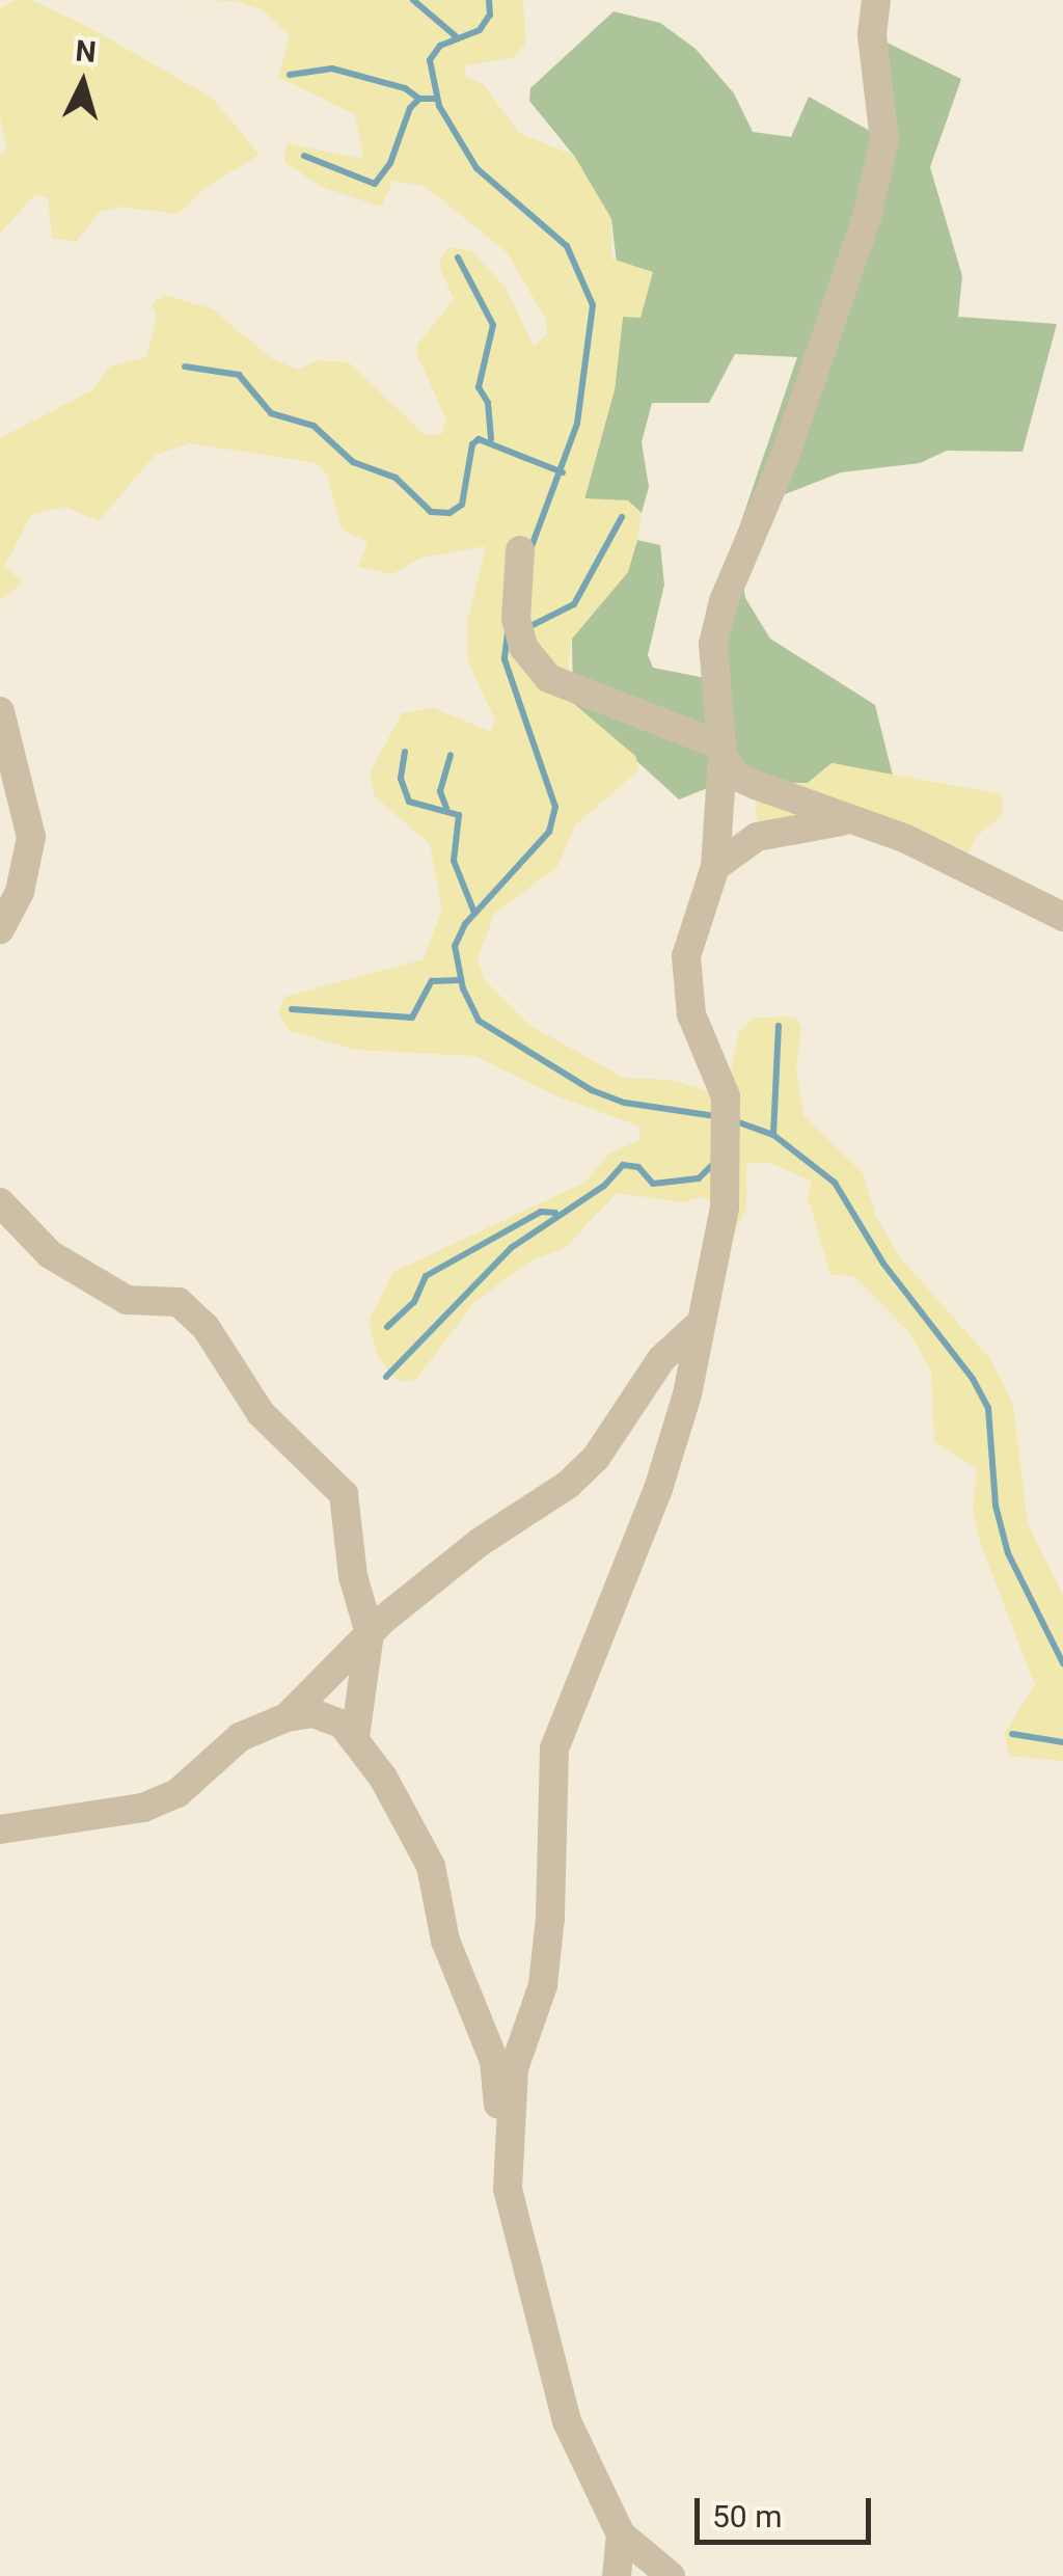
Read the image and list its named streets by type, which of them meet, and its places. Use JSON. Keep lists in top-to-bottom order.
{
  "scale_bar": "50 m",
  "north": "top"
}
